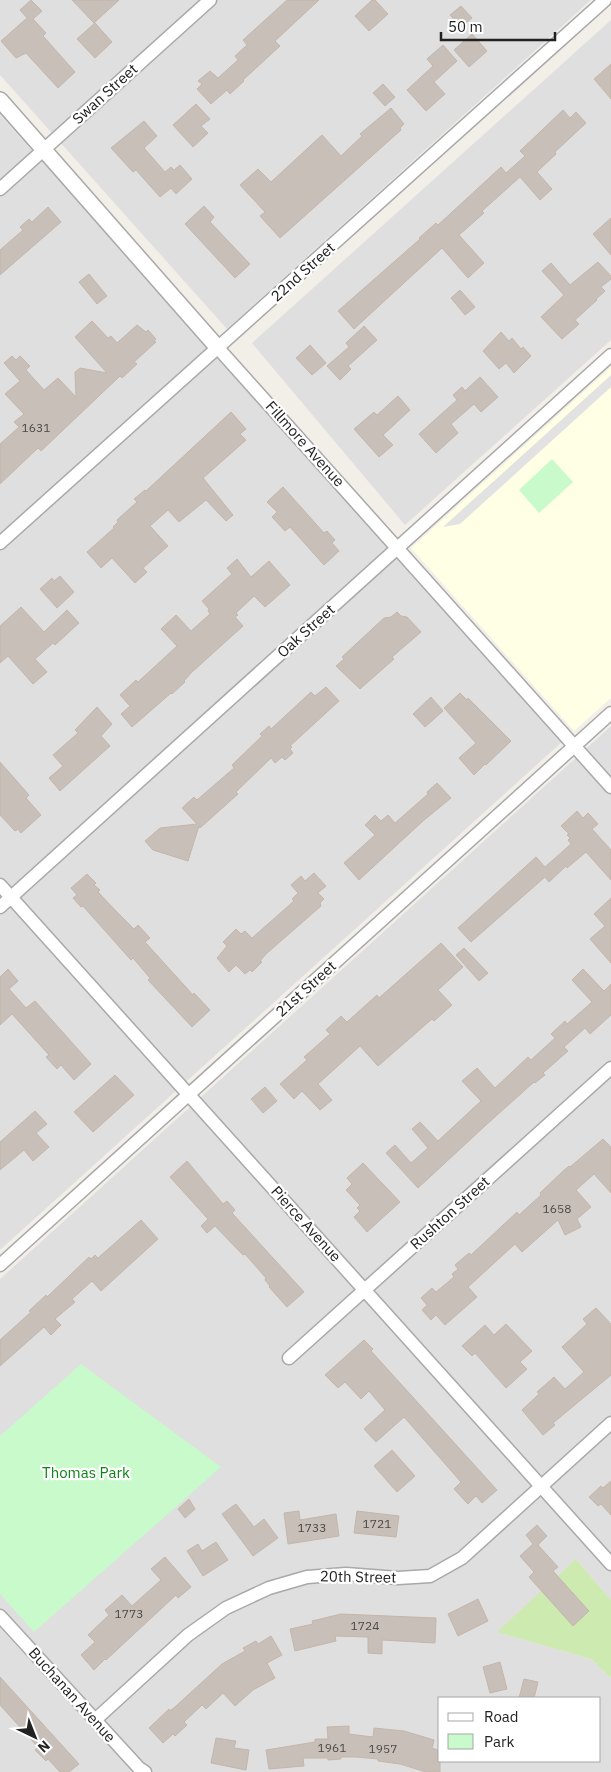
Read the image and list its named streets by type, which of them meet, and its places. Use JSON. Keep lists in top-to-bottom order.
{
  "streets": {
    "street": [
      "Swan Street",
      "22nd Street",
      "Fillmore Avenue",
      "Oak Street",
      "21st Street",
      "Rushton Street",
      "Pierce Avenue",
      "20th Street",
      "Buchanan Avenue"
    ]
  },
  "crossings": [
    ["Swan Street", "Fillmore Avenue"],
    ["22nd Street", "Fillmore Avenue"],
    ["Fillmore Avenue", "Oak Street"],
    ["Fillmore Avenue", "21st Street"],
    ["Oak Street", "Pierce Avenue"],
    ["21st Street", "Pierce Avenue"],
    ["Rushton Street", "Pierce Avenue"],
    ["Pierce Avenue", "20th Street"],
    ["20th Street", "Buchanan Avenue"]
  ],
  "parks": ["Thomas Park"],
  "house_numbers": [
    "1631",
    "1658",
    "1721",
    "1733",
    "1773",
    "1724",
    "1961",
    "1957"
  ],
  "legend": ["Road", "Park"],
  "scale_bar": "50 m",
  "north": "bottom right"
}
